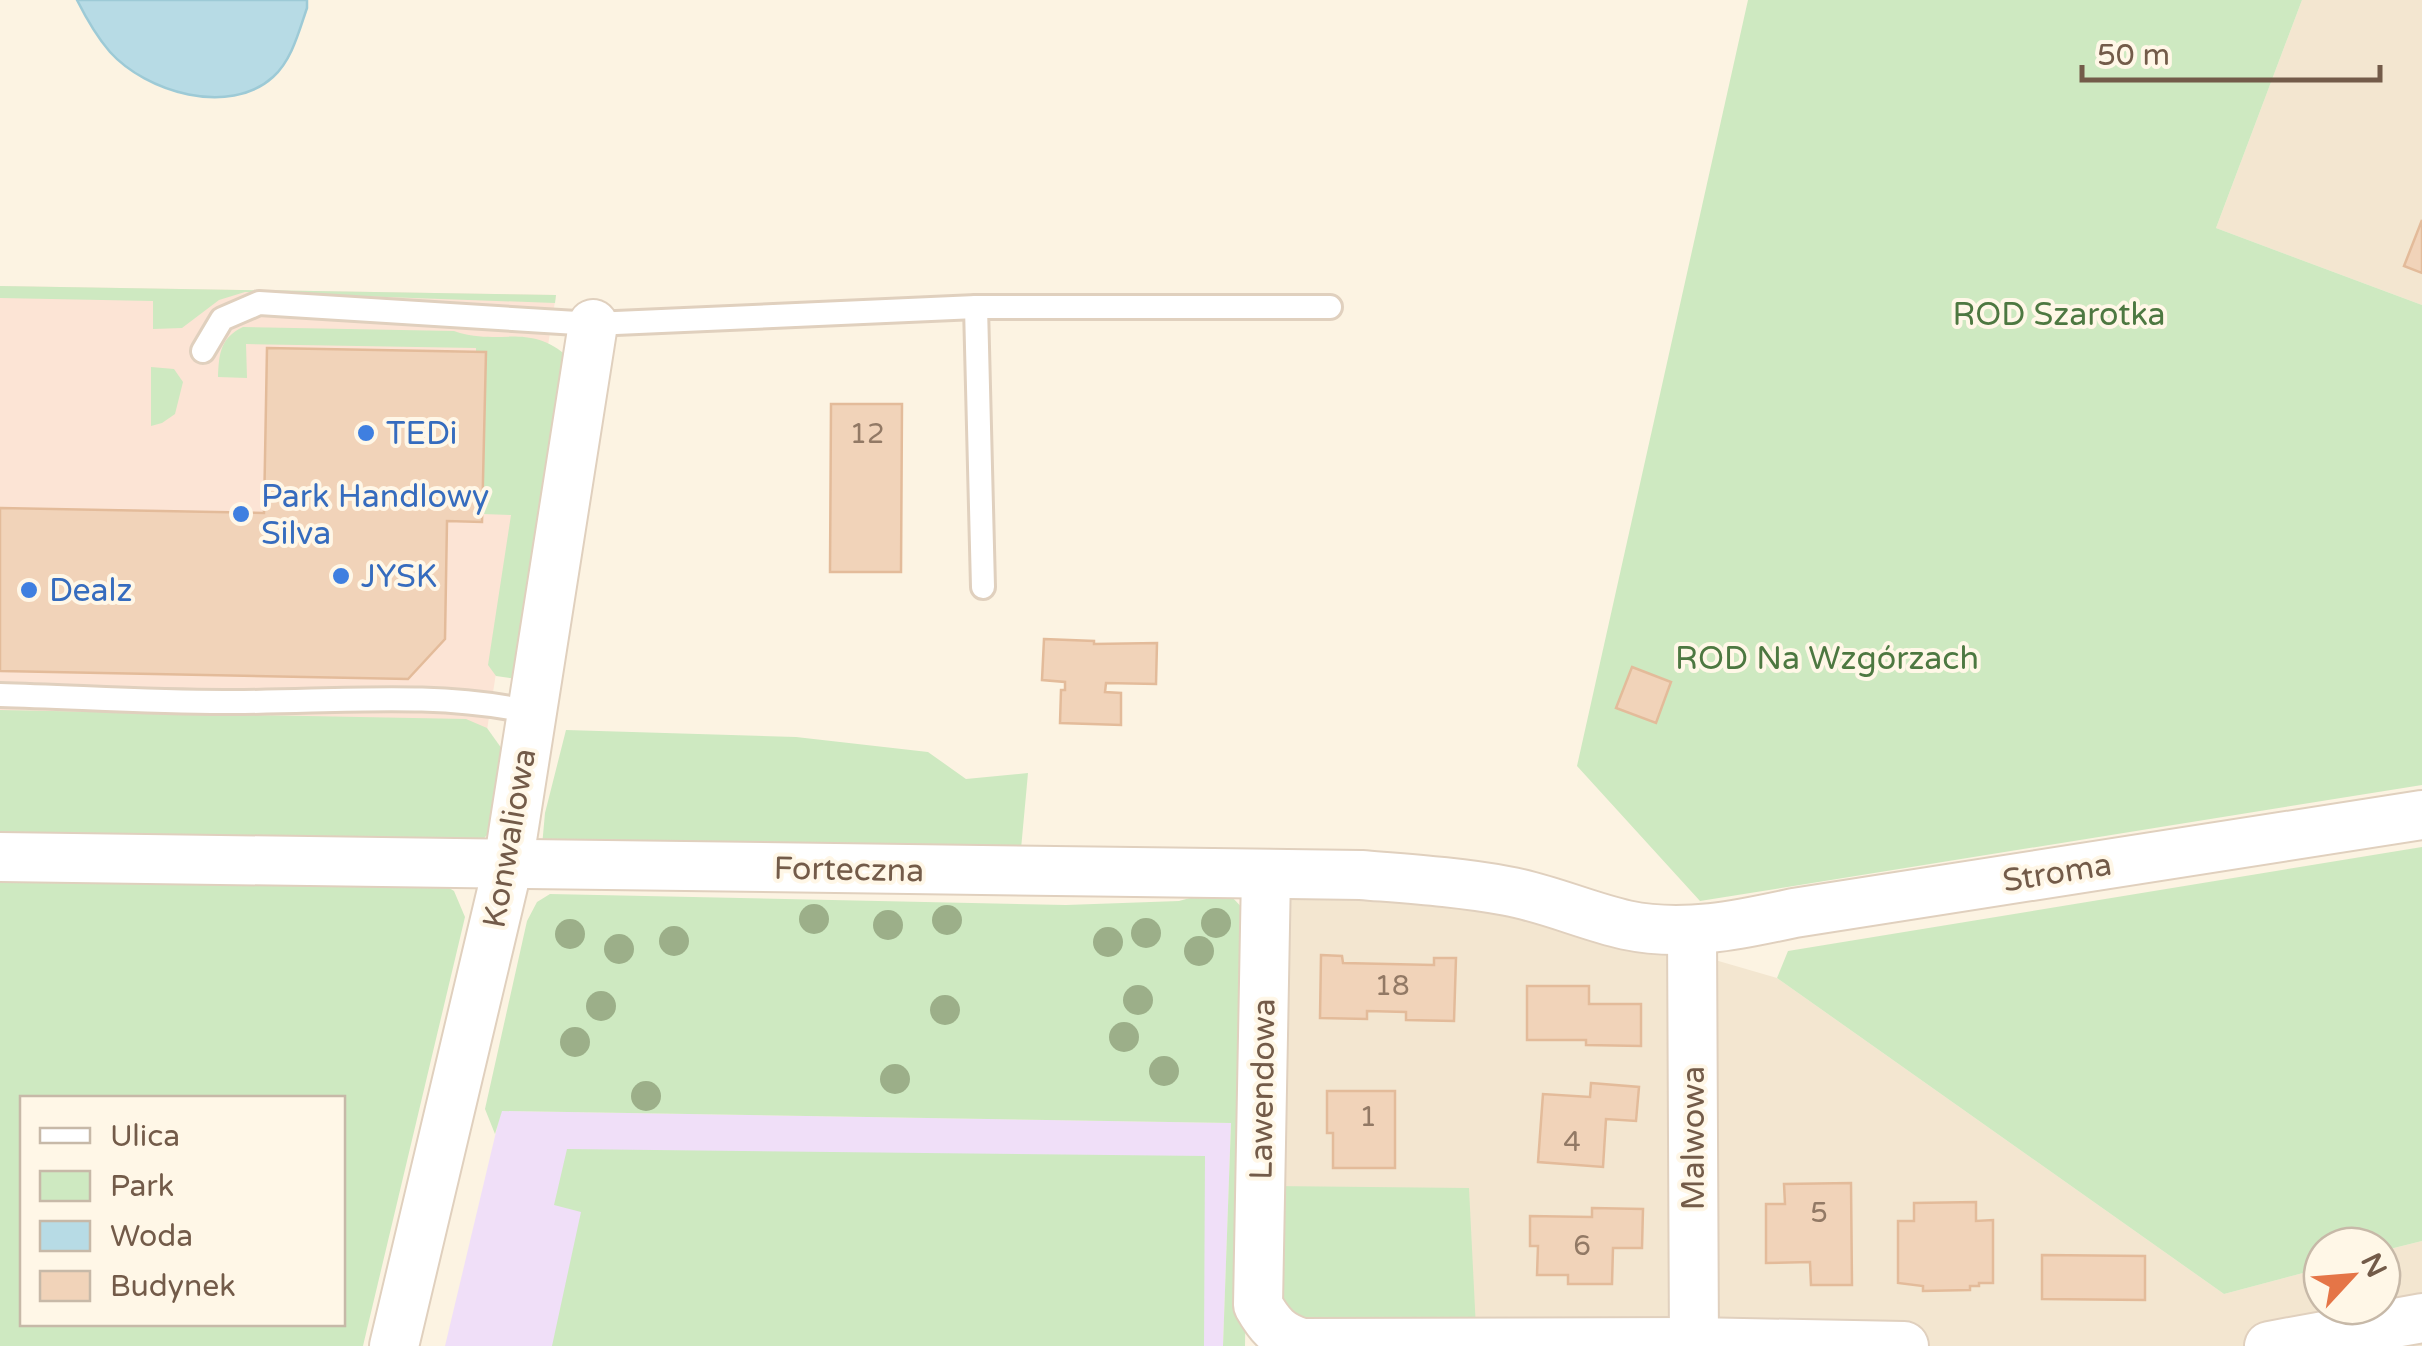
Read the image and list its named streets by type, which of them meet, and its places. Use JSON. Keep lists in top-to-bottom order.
{
  "streets": {
    "street": [
      "Konwaliowa",
      "Forteczna",
      "Stroma",
      "Lawendowa",
      "Malwowa"
    ]
  },
  "crossings": [
    ["Konwaliowa", "Forteczna"],
    ["Forteczna", "Stroma"],
    ["Forteczna", "Lawendowa"],
    ["Forteczna", "Malwowa"],
    ["Stroma", "Malwowa"],
    ["Lawendowa", "Malwowa"]
  ],
  "parks": ["ROD Szarotka", "ROD Na Wzgórzach"],
  "places": [
    "TEDi",
    "Park Handlowy Silva",
    "JYSK",
    "Dealz"
  ],
  "house_numbers": [
    "12",
    "18",
    "1",
    "4",
    "5",
    "6"
  ],
  "legend": [
    "Ulica",
    "Park",
    "Woda",
    "Budynek"
  ],
  "scale_bar": "50 m",
  "north": "top right"
}
